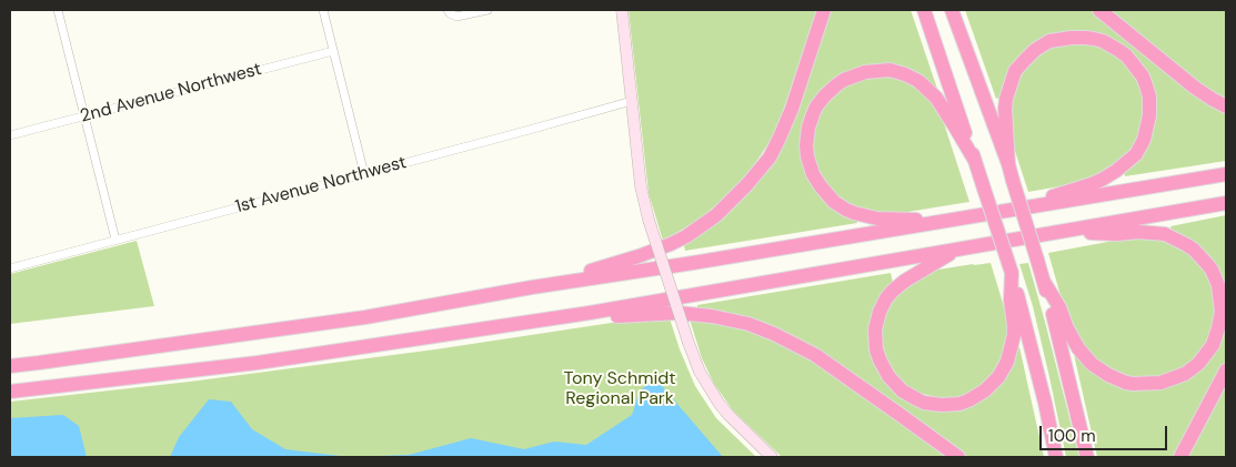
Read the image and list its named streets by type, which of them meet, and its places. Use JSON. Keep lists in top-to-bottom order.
{
  "streets": {
    "street": ["2nd Avenue Northwest", "1st Avenue Northwest"]
  },
  "parks": ["Tony Schmidt Regional Park"],
  "scale_bar": "100 m"
}
